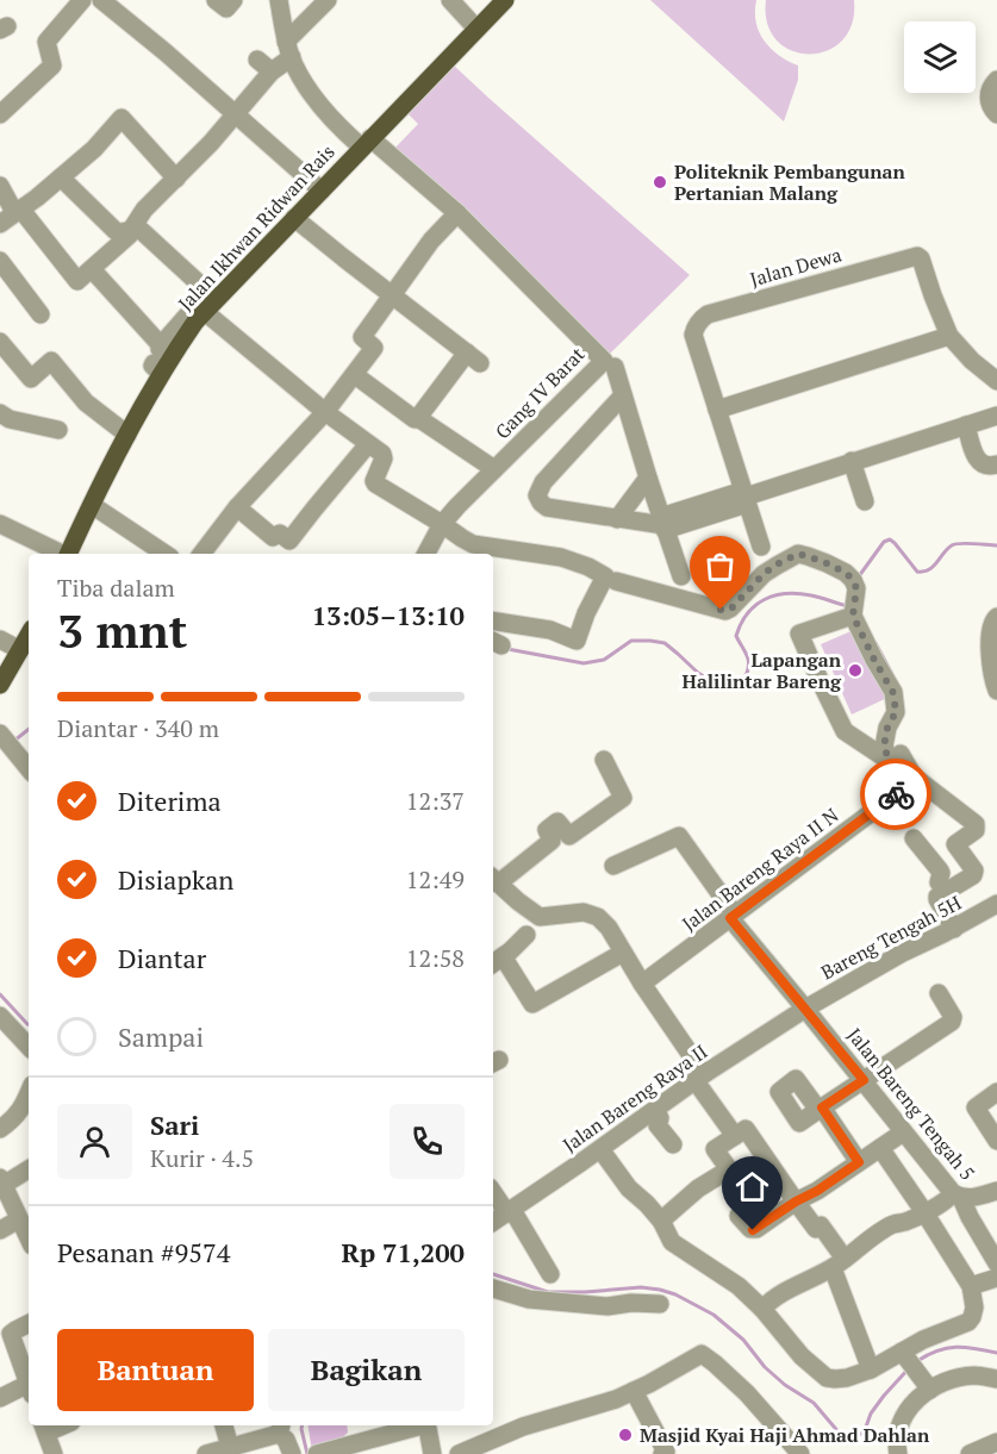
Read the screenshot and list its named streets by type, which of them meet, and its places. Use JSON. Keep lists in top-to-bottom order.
{
  "streets": {
    "main road": ["Jalan Ikhwan Ridwan Rais"],
    "street": [
      "Jalan Dewa",
      "Gang IV Barat",
      "Jalan Bareng Raya II N",
      "Bareng Tengah 5H",
      "Jalan Bareng Raya II",
      "Jalan Bareng Tengah 5"
    ]
  },
  "crossings": [
    ["Jalan Ikhwan Ridwan Rais", "Gang IV Barat"],
    ["Jalan Bareng Raya II N", "Jalan Bareng Tengah 5"],
    ["Bareng Tengah 5H", "Jalan Bareng Raya II"],
    ["Bareng Tengah 5H", "Jalan Bareng Tengah 5"],
    ["Jalan Bareng Raya II", "Jalan Bareng Tengah 5"]
  ],
  "places": ["Politeknik Pembangunan Pertanian Malang", "Lapangan Halilintar Bareng", "Masjid Kyai Haji Ahmad Dahlan"],
  "page": {
    "heading": ["3 mnt", "Tiba dalam", "13:05–13:10"],
    "panel": [
      "Sari",
      "Kurir · 4.5",
      "Pesanan #9574",
      "Rp 71,200"
    ],
    "bar": "Diantar · 340 m",
    "list": [
      ["Diterima", "12:37"],
      ["Disiapkan", "12:49"],
      ["Diantar", "12:58"],
      "Sampai"
    ],
    "buttons": ["Bantuan", "Bagikan"]
  }
}
